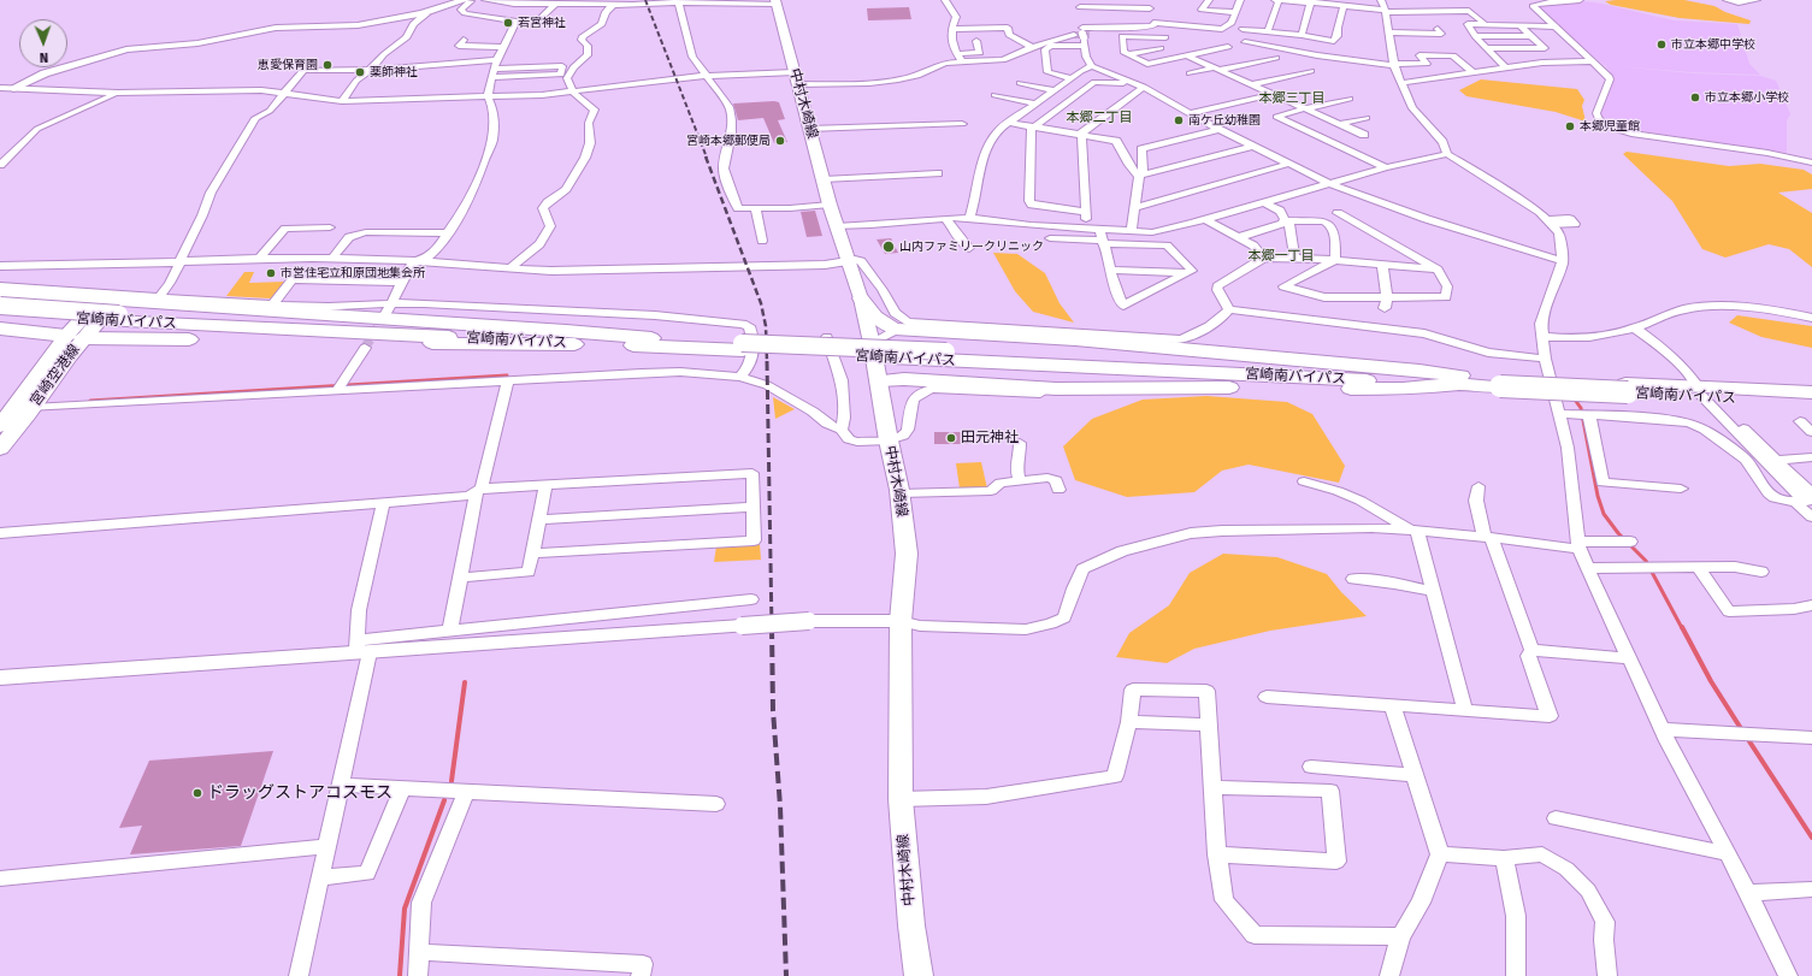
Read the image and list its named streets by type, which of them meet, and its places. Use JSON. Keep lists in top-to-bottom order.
{
  "streets": {
    "highway": ["宮崎南バイパス"],
    "main road": ["中村木崎線", "宮崎空港線"]
  },
  "crossings": [
    ["宮崎南バイパス", "宮崎空港線"]
  ],
  "districts": ["本郷三丁目", "本郷二丁目", "本郷一丁目"],
  "places": [
    "若宮神社",
    "市立本郷中学校",
    "恵愛保育園",
    "薬師神社",
    "市立本郷小学校",
    "南ケ丘幼稚園",
    "本郷児童館",
    "宮崎本郷郵便局",
    "山内ファミリークリニック",
    "市営住宅立和原団地集会所",
    "田元神社",
    "ドラッグストアコスモス"
  ],
  "north": "bottom"
}
